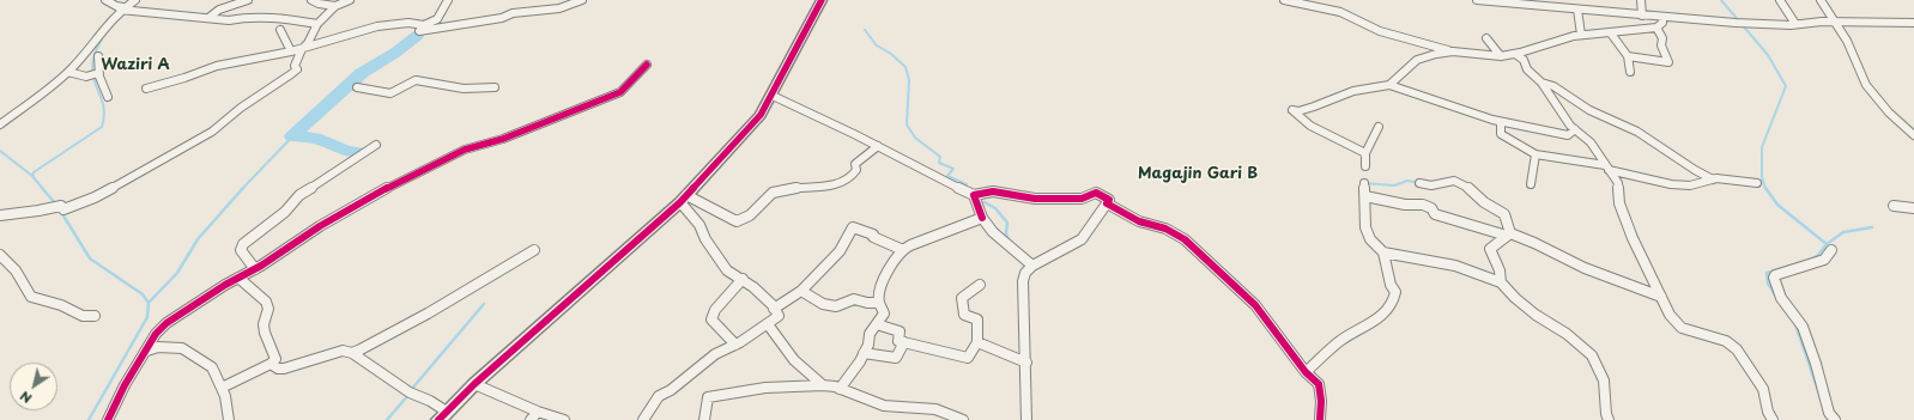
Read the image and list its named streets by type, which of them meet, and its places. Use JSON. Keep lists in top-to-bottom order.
{
  "districts": ["Waziri A", "Magajin Gari B"],
  "north": "bottom left"
}
